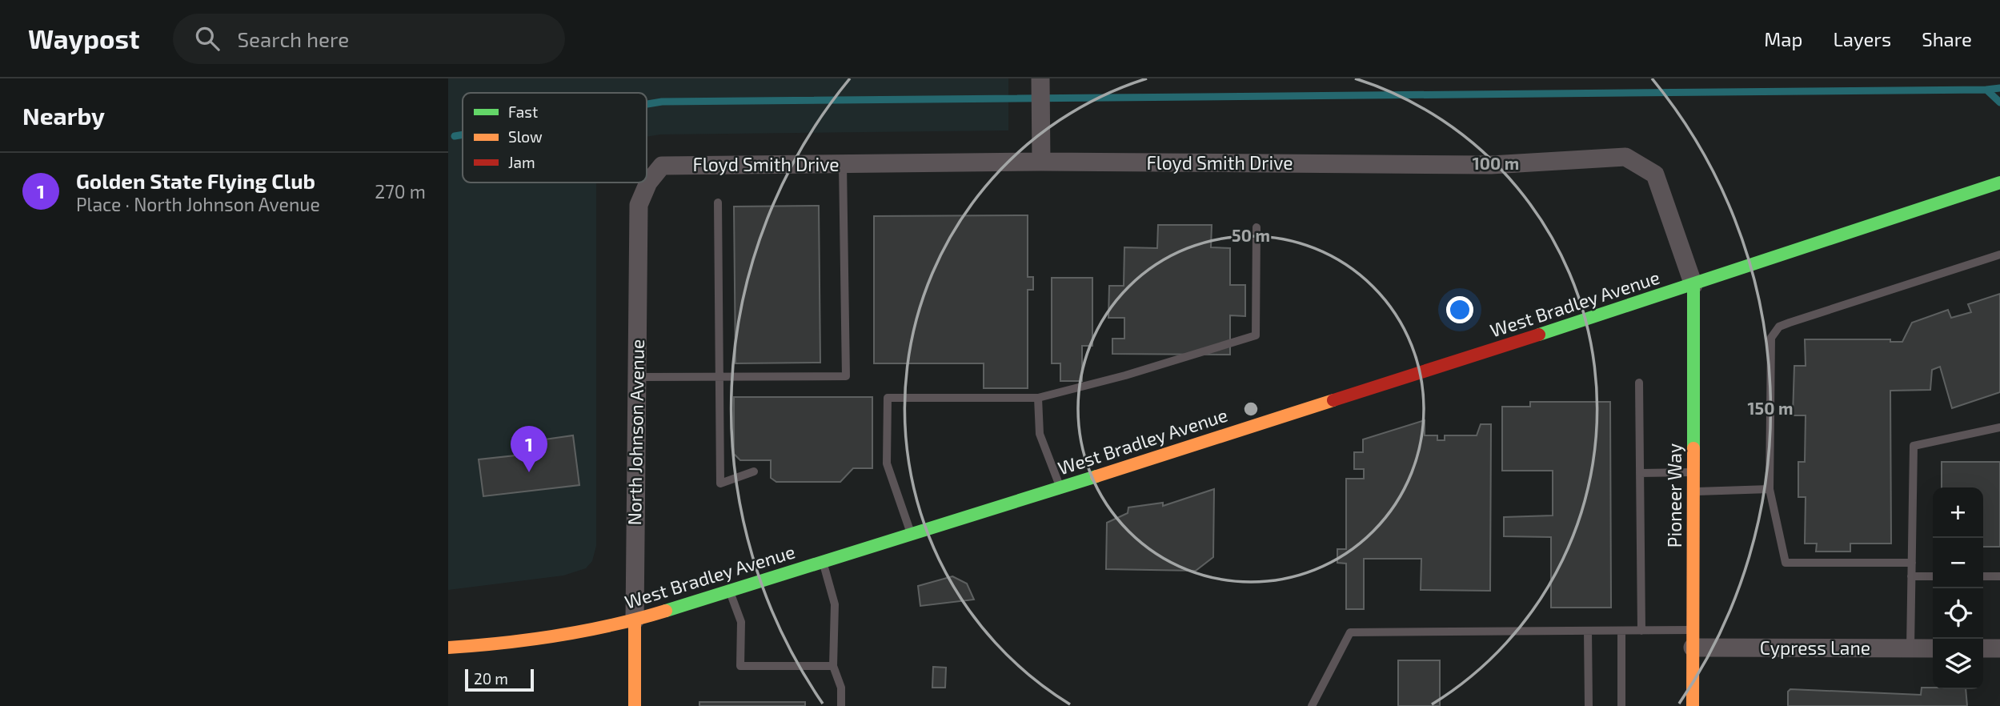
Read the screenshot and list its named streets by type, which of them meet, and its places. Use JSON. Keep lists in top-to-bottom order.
{
  "streets": {
    "main road": ["West Bradley Avenue", "North Johnson Avenue", "Pioneer Way"],
    "street": ["Floyd Smith Drive", "Cypress Lane"]
  },
  "crossings": [
    ["Floyd Smith Drive", "West Bradley Avenue"],
    ["Floyd Smith Drive", "North Johnson Avenue"],
    ["Floyd Smith Drive", "Pioneer Way"],
    ["West Bradley Avenue", "North Johnson Avenue"],
    ["West Bradley Avenue", "Pioneer Way"],
    ["Pioneer Way", "Cypress Lane"]
  ],
  "legend": ["Fast", "Slow", "Jam"],
  "scale_bar": "20 m",
  "page": {
    "header": "Waypost",
    "search": "Search here",
    "nav": ["Map", "Layers", "Share"],
    "heading": "Nearby",
    "list": [
      {
        "mark": "1",
        "name": "Golden State Flying Club",
        "note": "Place · North Johnson Avenue",
        "value": "270 m"
      }
    ],
    "pins": "1",
    "map_buttons": ["+", "−"],
    "scale": "20 m"
  },
  "rings": ["100 m", "50 m", "150 m"]
}
